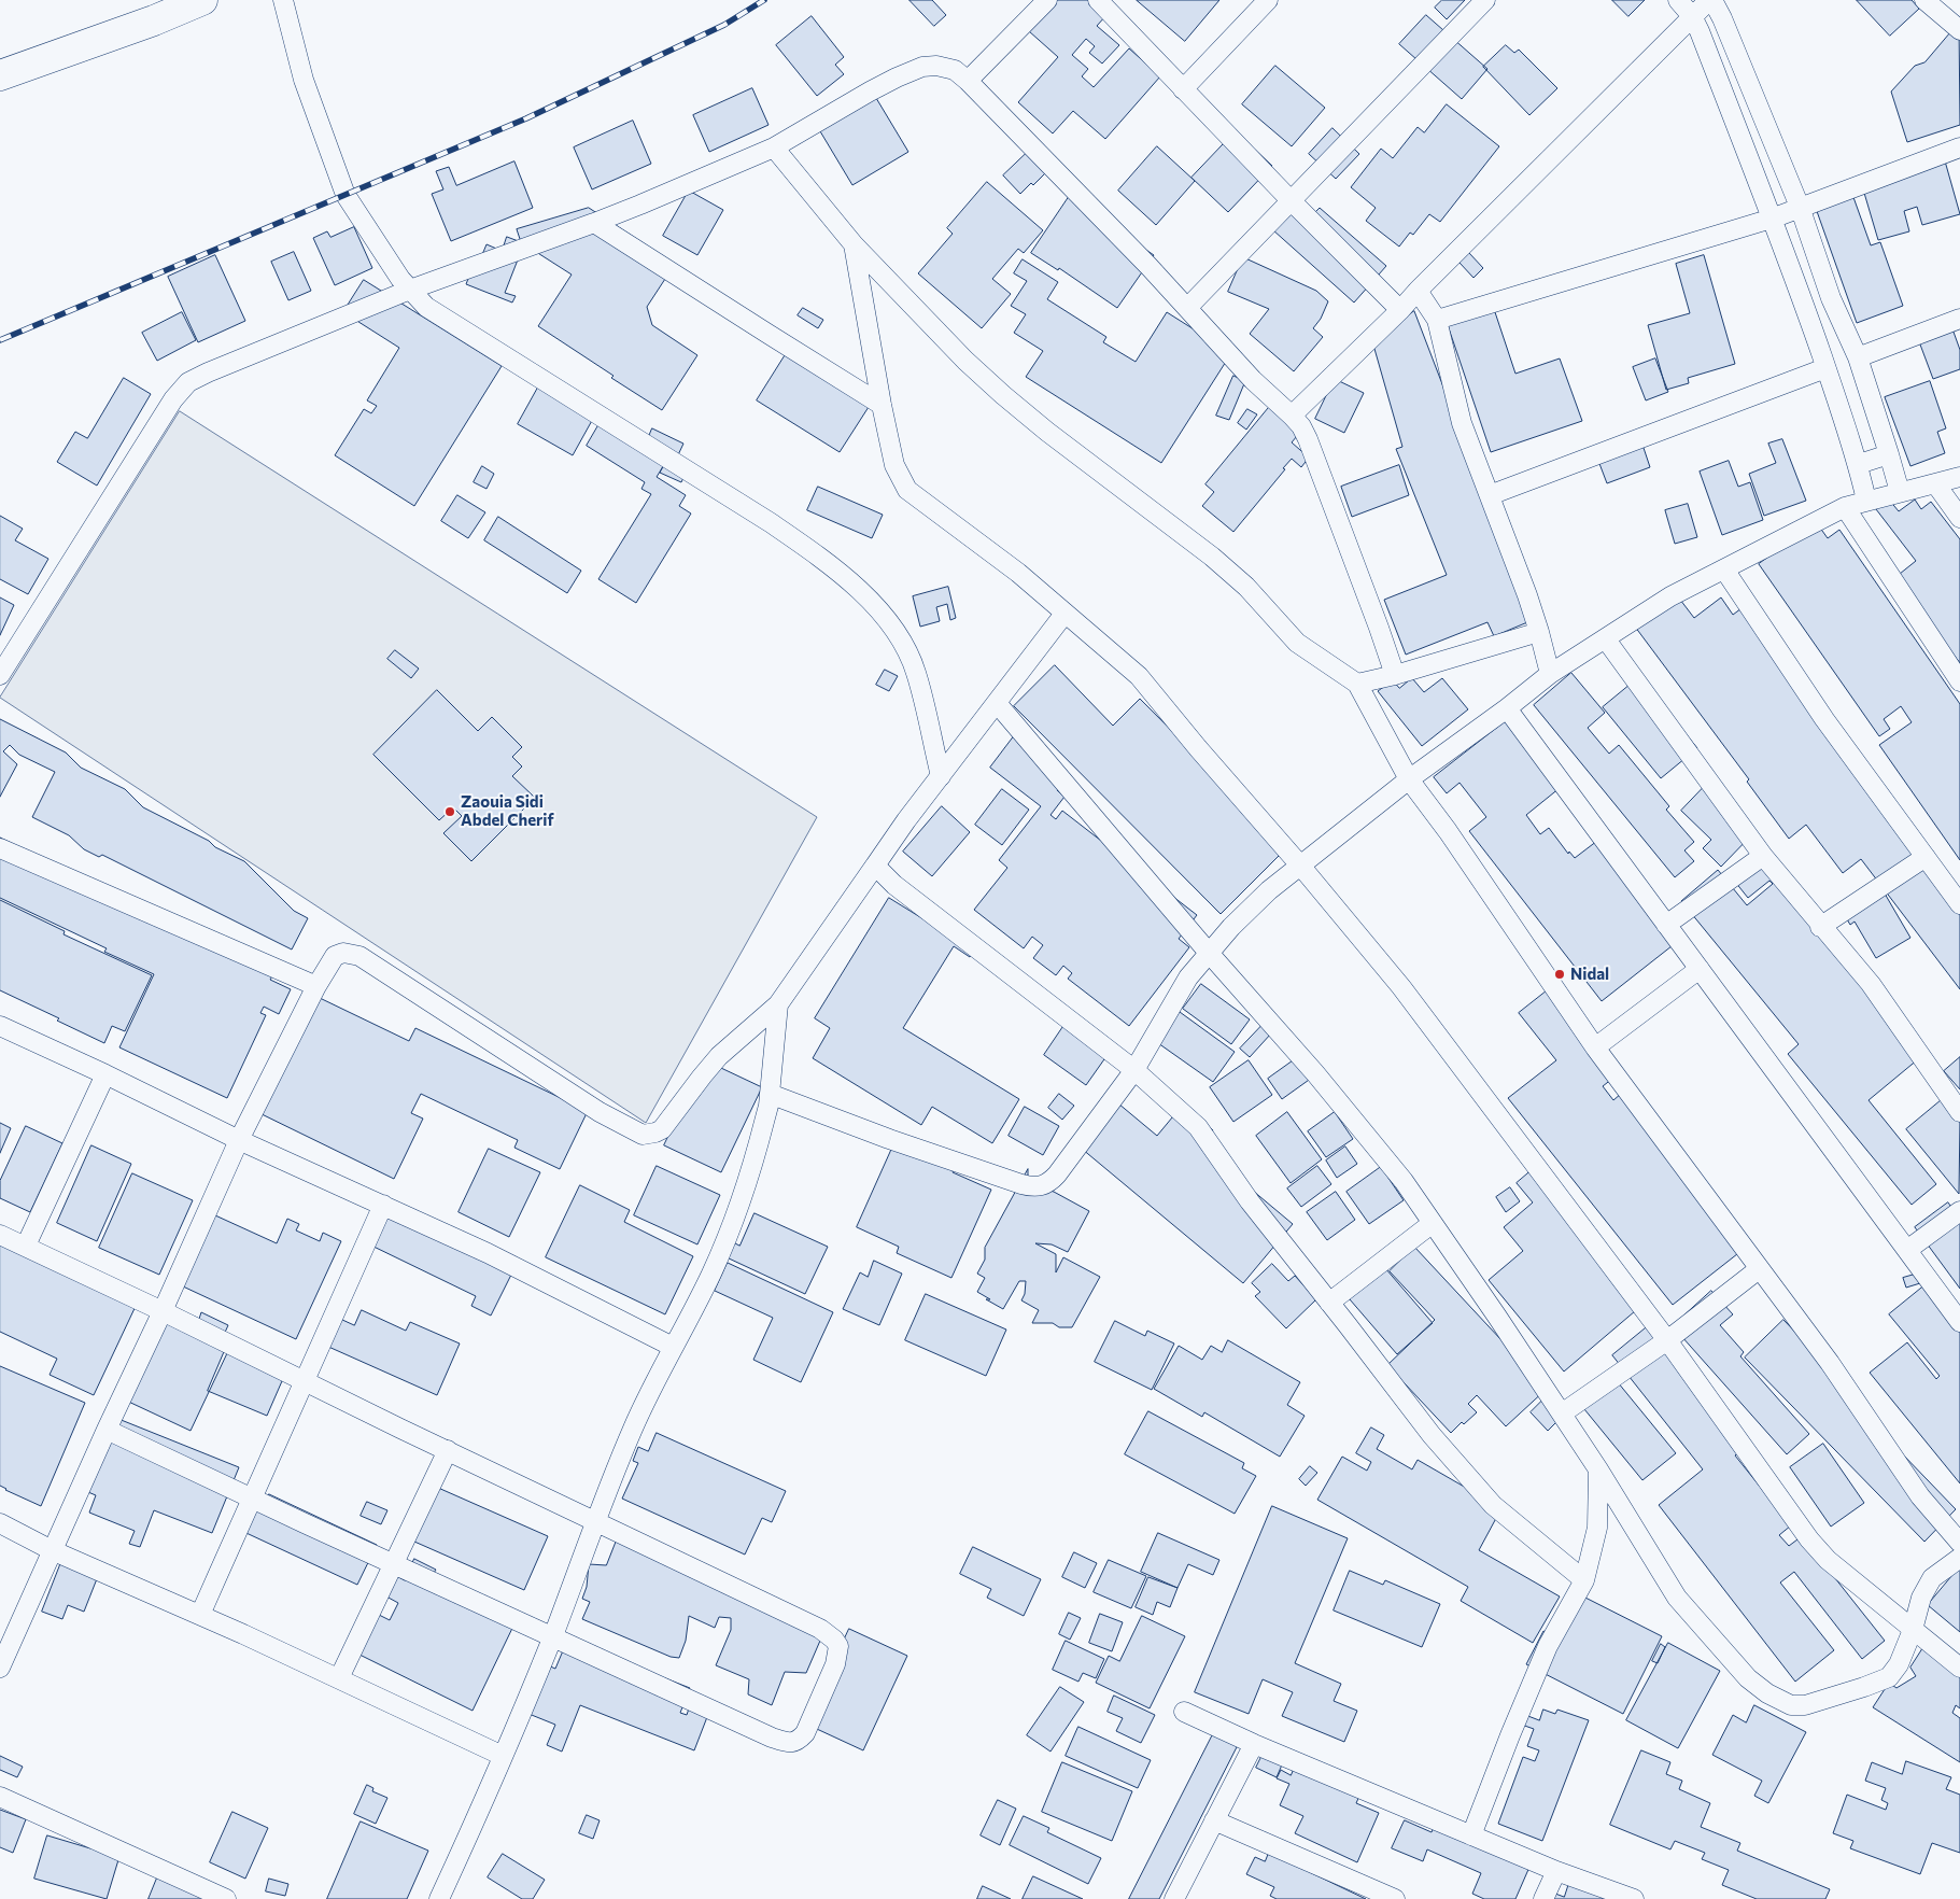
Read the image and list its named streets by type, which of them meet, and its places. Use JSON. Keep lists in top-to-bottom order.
{
  "places": ["Zaouia Sidi Abdel Cherif", "Nidal"]
}
